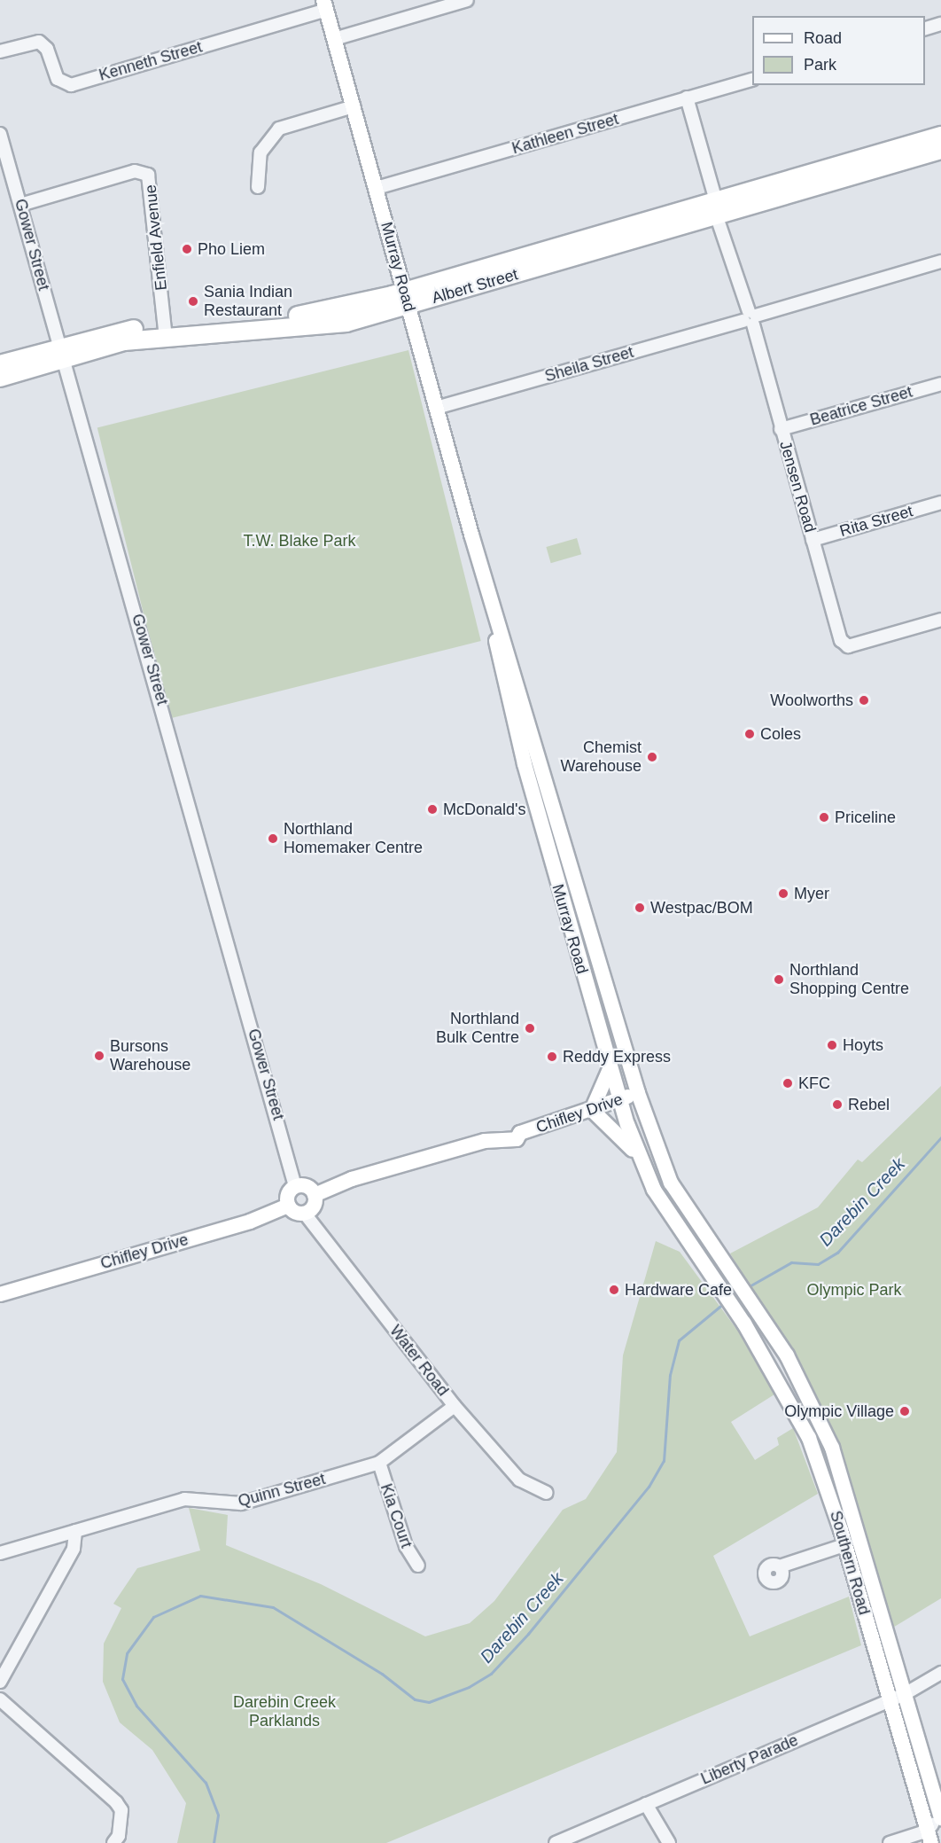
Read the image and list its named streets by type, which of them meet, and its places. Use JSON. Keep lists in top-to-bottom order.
{
  "streets": {
    "highway": ["Albert Street"],
    "main road": ["Murray Road", "Chifley Drive", "Southern Road"],
    "street": [
      "Kenneth Street",
      "Kathleen Street",
      "Enfield Avenue",
      "Gower Street",
      "Sheila Street",
      "Beatrice Street",
      "Jensen Road",
      "Rita Street",
      "Water Road",
      "Quinn Street",
      "Kia Court",
      "Liberty Parade"
    ]
  },
  "crossings": [
    ["Kenneth Street", "Murray Road"],
    ["Kathleen Street", "Murray Road"],
    ["Kathleen Street", "Jensen Road"],
    ["Enfield Avenue", "Gower Street"],
    ["Enfield Avenue", "Albert Street"],
    ["Gower Street", "Albert Street"],
    ["Gower Street", "Chifley Drive"],
    ["Gower Street", "Water Road"],
    ["Murray Road", "Albert Street"],
    ["Murray Road", "Sheila Street"],
    ["Murray Road", "Chifley Drive"],
    ["Murray Road", "Southern Road"],
    ["Albert Street", "Jensen Road"],
    ["Sheila Street", "Jensen Road"],
    ["Beatrice Street", "Jensen Road"],
    ["Jensen Road", "Rita Street"],
    ["Chifley Drive", "Water Road"],
    ["Water Road", "Quinn Street"],
    ["Quinn Street", "Kia Court"],
    ["Southern Road", "Liberty Parade"]
  ],
  "water": ["Darebin Creek"],
  "parks": ["T.W. Blake Park", "Olympic Park", "Darebin Creek Parklands"],
  "places": [
    "Pho Liem",
    "Sania Indian Restaurant",
    "Woolworths",
    "Coles",
    "Chemist Warehouse",
    "McDonald's",
    "Priceline",
    "Northland Homemaker Centre",
    "Myer",
    "Westpac/BOM",
    "Northland Shopping Centre",
    "Northland Bulk Centre",
    "Hoyts",
    "Bursons Warehouse",
    "Reddy Express",
    "KFC",
    "Rebel",
    "Hardware Cafe",
    "Olympic Village"
  ],
  "legend": ["Road", "Park"]
}
